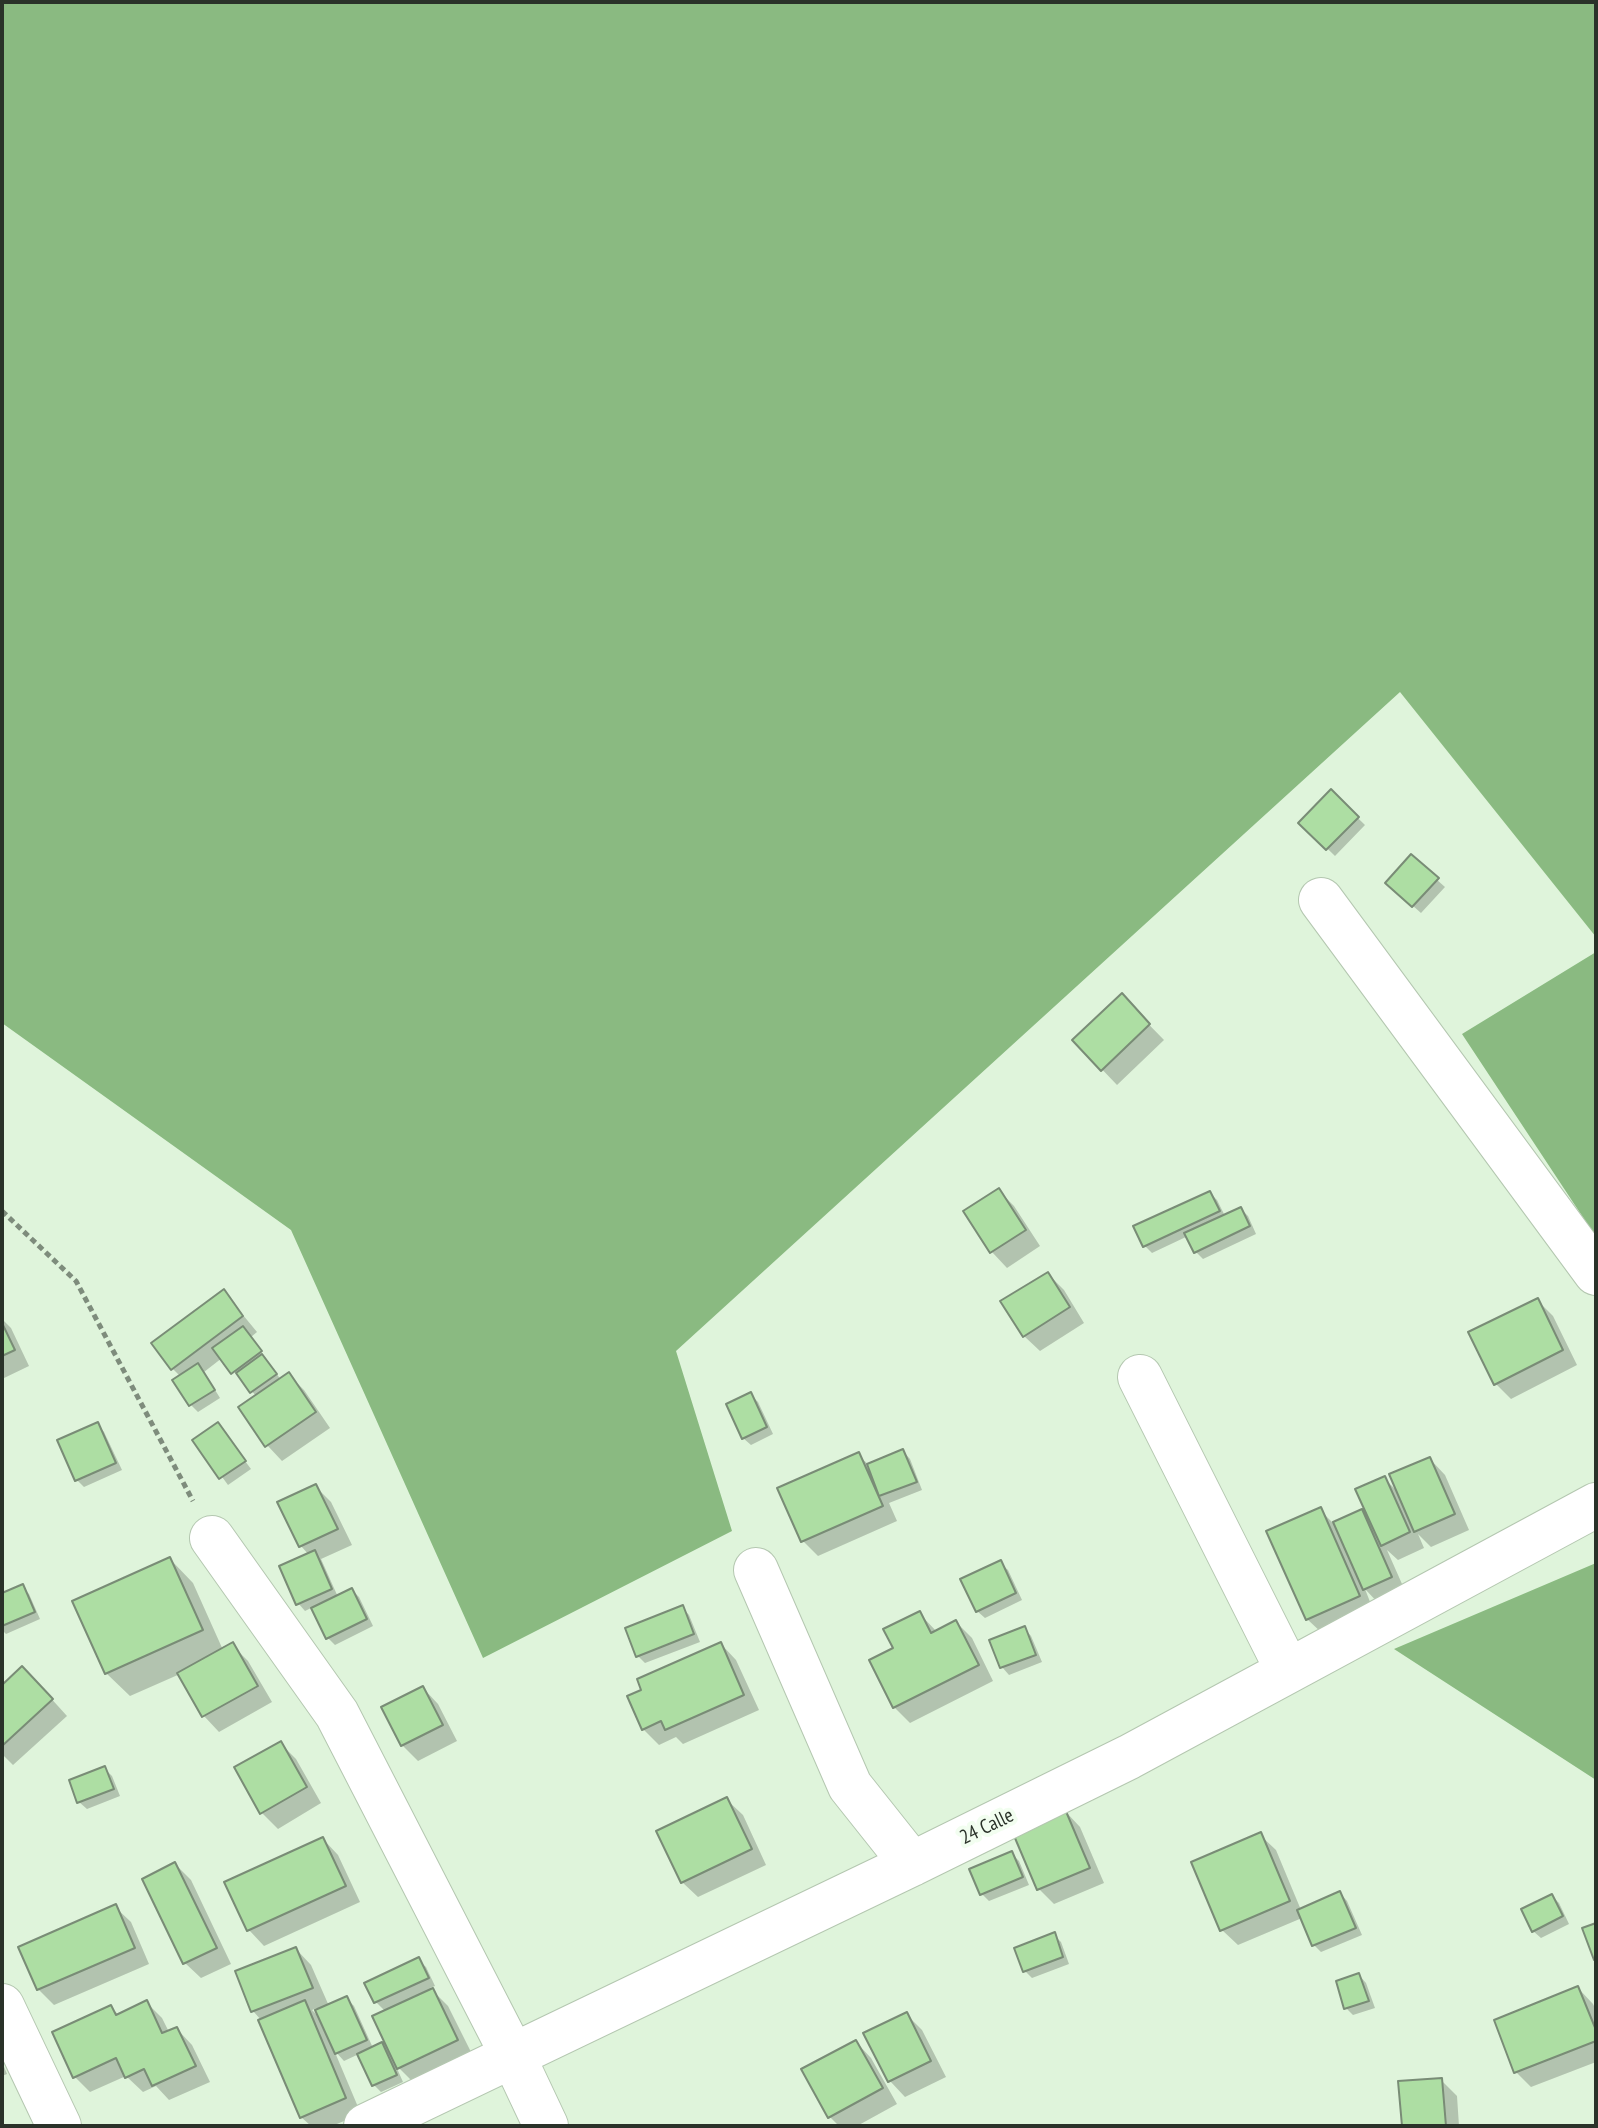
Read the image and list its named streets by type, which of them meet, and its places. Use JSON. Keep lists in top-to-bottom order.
{
  "streets": {
    "street": ["24 Calle"]
  }
}
